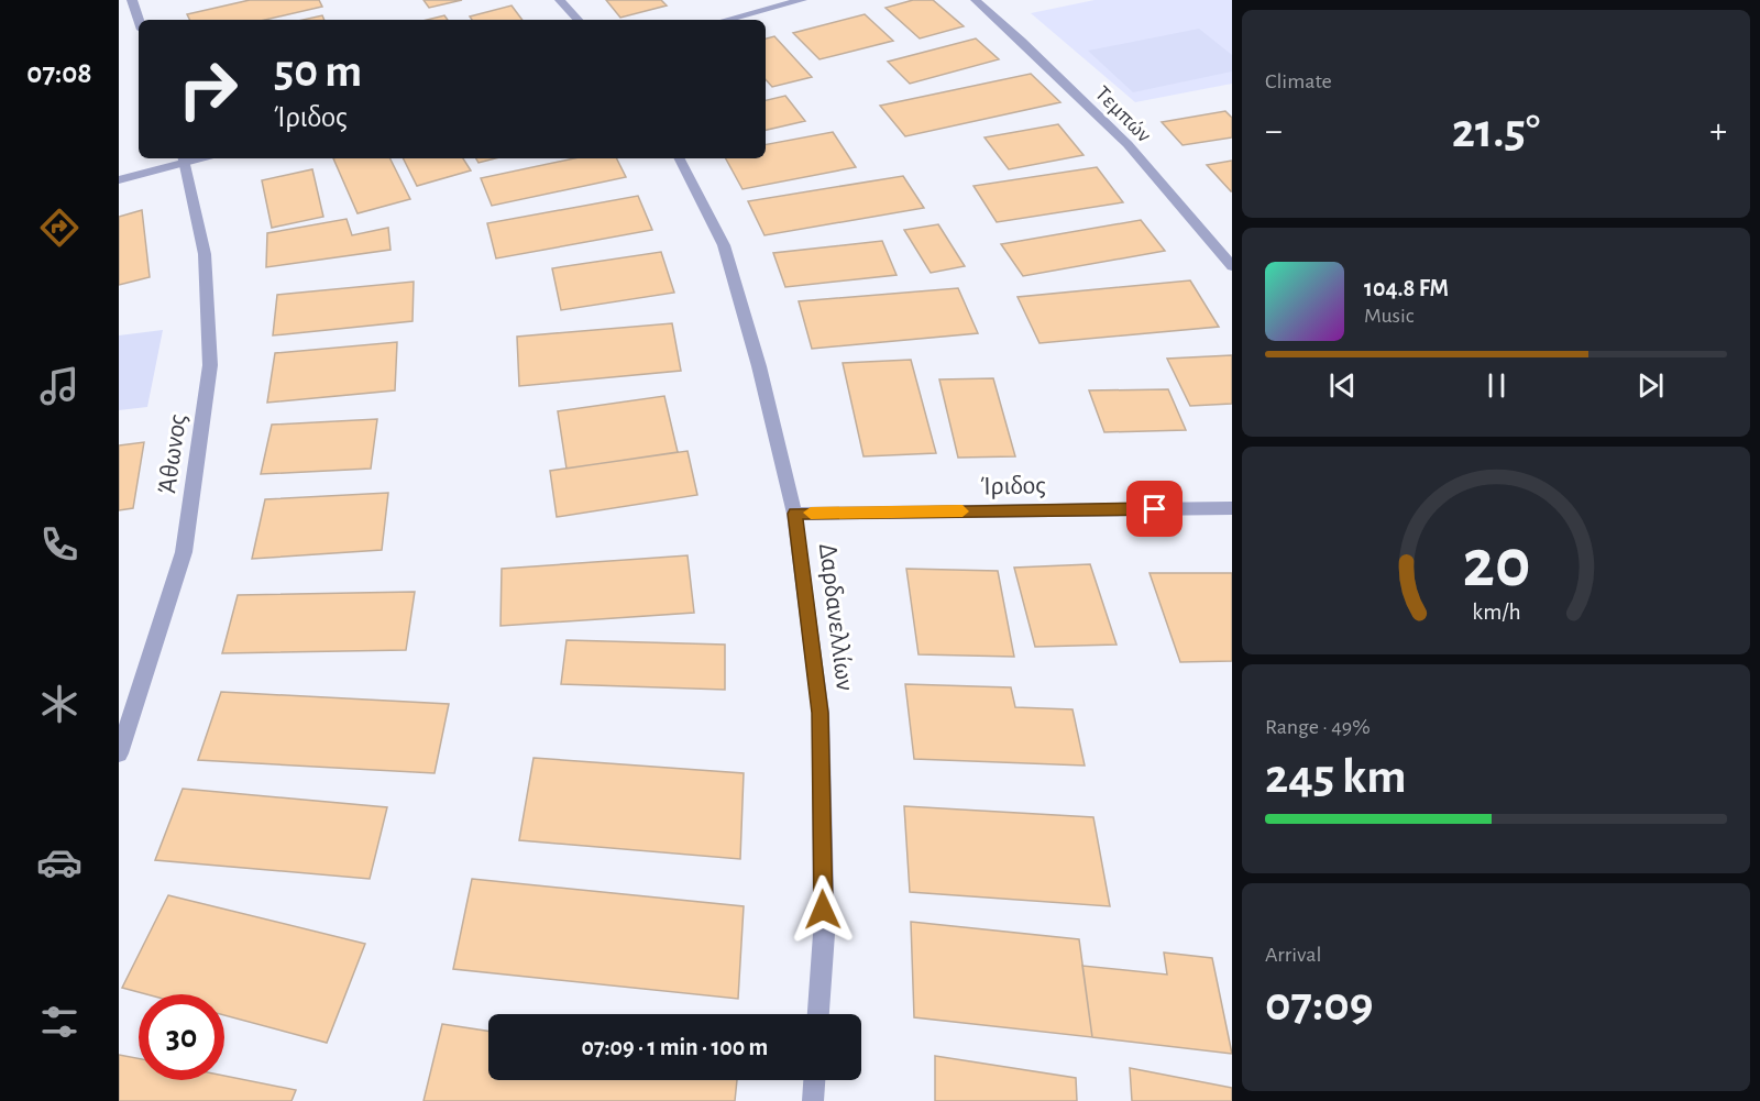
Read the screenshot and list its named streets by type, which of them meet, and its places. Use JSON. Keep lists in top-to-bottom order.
{
  "streets": {
    "street": [
      "Τεμπών",
      "Άθωνος",
      "Ίριδος",
      "Δαρδανελλίων"
    ]
  },
  "crossings": [
    ["Ίριδος", "Δαρδανελλίων"]
  ],
  "page": {
    "tabs": "07:08",
    "tile": [
      "Climate",
      ["Range · 49%", "245 km"],
      ["Arrival", "07:09"]
    ],
    "turn": ["50 m", "Ίριδος"],
    "heat": ["−", "21.5°", "+"],
    "song": ["104.8 FM", "Music"],
    "limit": "30",
    "trip": "07:09 · 1 min · 100 m",
    "gauge": ["20", "km/h"]
  }
}
